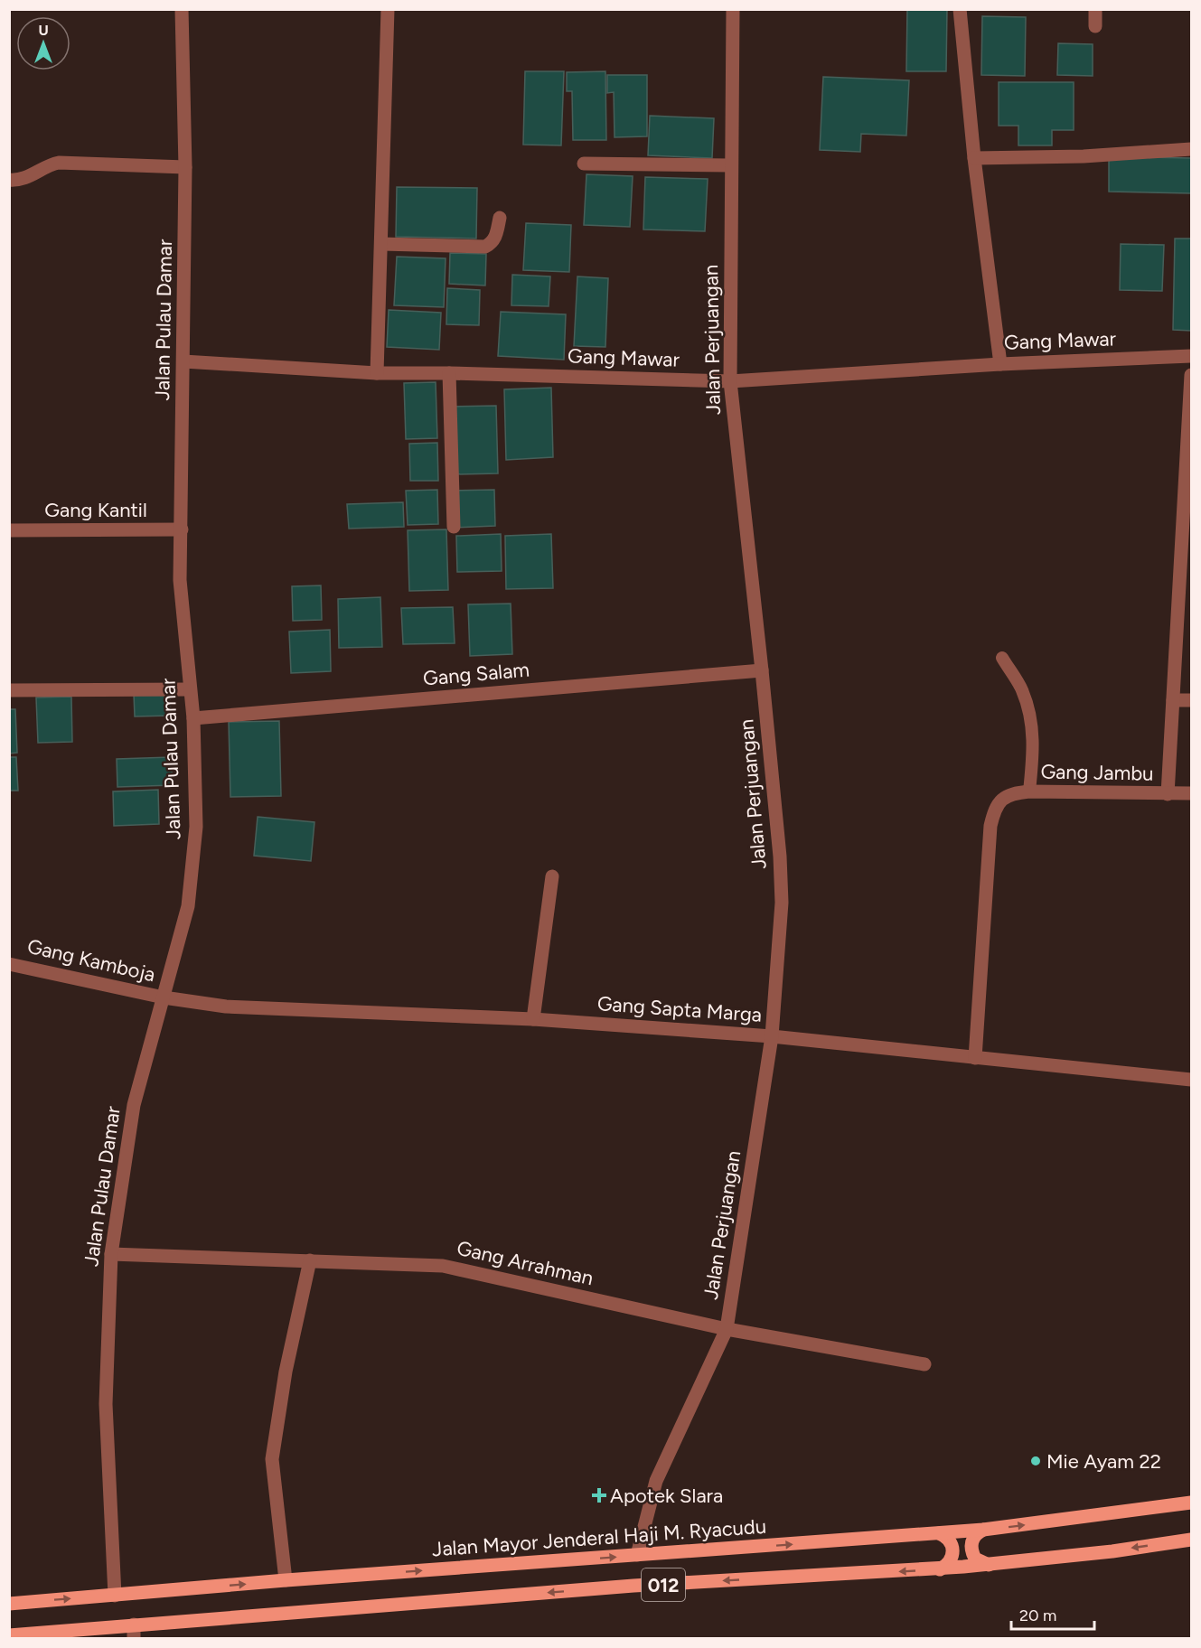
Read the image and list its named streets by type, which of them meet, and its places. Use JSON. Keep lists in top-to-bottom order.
{
  "streets": {
    "main road": ["Jalan Mayor Jenderal Haji M. Ryacudu", "012"],
    "street": [
      "Jalan Pulau Damar",
      "Jalan Perjuangan",
      "Gang Mawar",
      "Gang Kantil",
      "Gang Salam",
      "Gang Jambu",
      "Gang Kamboja",
      "Gang Sapta Marga",
      "Gang Arrahman"
    ]
  },
  "crossings": [
    ["Jalan Pulau Damar", "Gang Mawar"],
    ["Jalan Pulau Damar", "Gang Kantil"],
    ["Jalan Pulau Damar", "Gang Salam"],
    ["Jalan Pulau Damar", "Gang Kamboja"],
    ["Jalan Pulau Damar", "Gang Sapta Marga"],
    ["Jalan Pulau Damar", "Gang Arrahman"],
    ["Jalan Pulau Damar", "Jalan Mayor Jenderal Haji M. Ryacudu"],
    ["Jalan Perjuangan", "Gang Mawar"],
    ["Jalan Perjuangan", "Gang Salam"],
    ["Jalan Perjuangan", "Gang Sapta Marga"],
    ["Jalan Perjuangan", "Gang Arrahman"],
    ["Jalan Perjuangan", "Jalan Mayor Jenderal Haji M. Ryacudu"],
    ["Gang Jambu", "Gang Sapta Marga"],
    ["Gang Kamboja", "Gang Sapta Marga"]
  ],
  "places": {
    "other": ["Mie Ayam 22"],
    "health": ["Apotek Slara"]
  },
  "scale_bar": "20 m",
  "north": "top"
}
